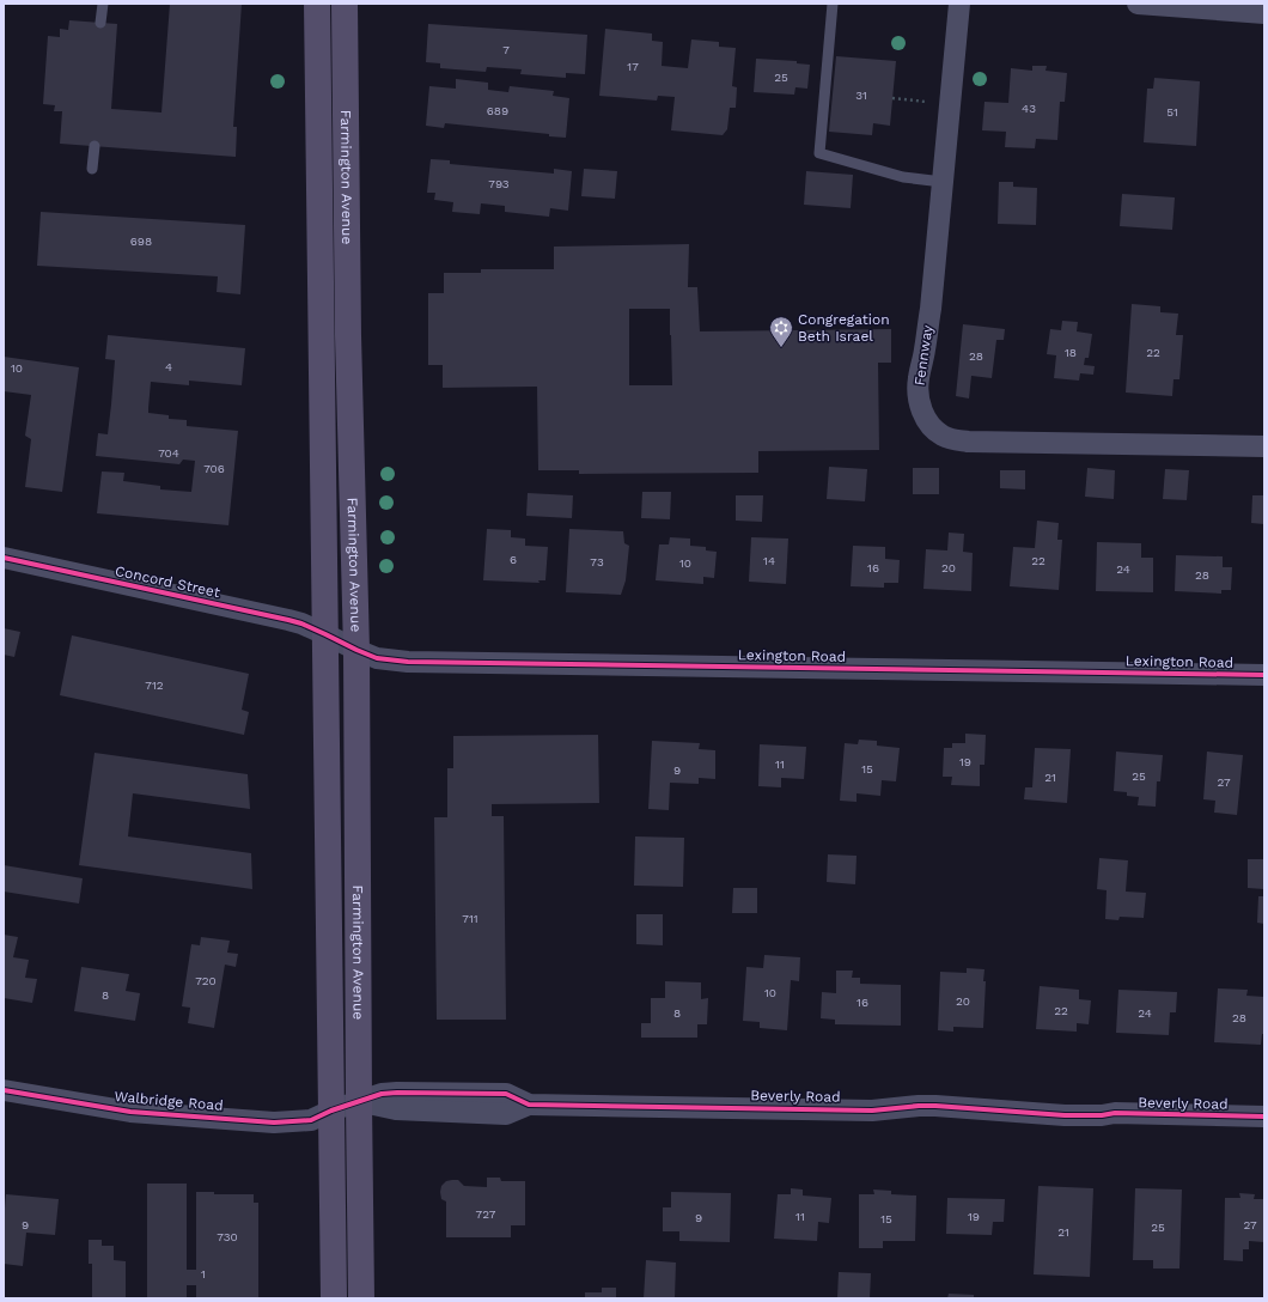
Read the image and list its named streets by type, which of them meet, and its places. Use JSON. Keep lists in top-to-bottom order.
{
  "streets": {
    "main road": ["Farmington Avenue"],
    "street": [
      "Fennway",
      "Concord Street",
      "Lexington Road",
      "Beverly Road",
      "Walbridge Road"
    ]
  },
  "crossings": [
    ["Farmington Avenue", "Concord Street"],
    ["Farmington Avenue", "Lexington Road"],
    ["Farmington Avenue", "Beverly Road"],
    ["Farmington Avenue", "Walbridge Road"],
    ["Concord Street", "Lexington Road"],
    ["Beverly Road", "Walbridge Road"]
  ],
  "places": {
    "synagogue": ["Congregation Beth Israel"]
  },
  "house_numbers": [
    "7",
    "17",
    "25",
    "31",
    "43",
    "689",
    "51",
    "793",
    "698",
    "18",
    "22",
    "28",
    "4",
    "10",
    "704",
    "706",
    "6",
    "14",
    "22",
    "73",
    "10",
    "16",
    "20",
    "24",
    "28",
    "712",
    "19",
    "11",
    "15",
    "9",
    "25",
    "21",
    "27",
    "711",
    "720",
    "10",
    "8",
    "20",
    "16",
    "22",
    "8",
    "24",
    "28",
    "727",
    "11",
    "19",
    "9",
    "15",
    "9",
    "27",
    "25",
    "21",
    "730",
    "1"
  ]
}
